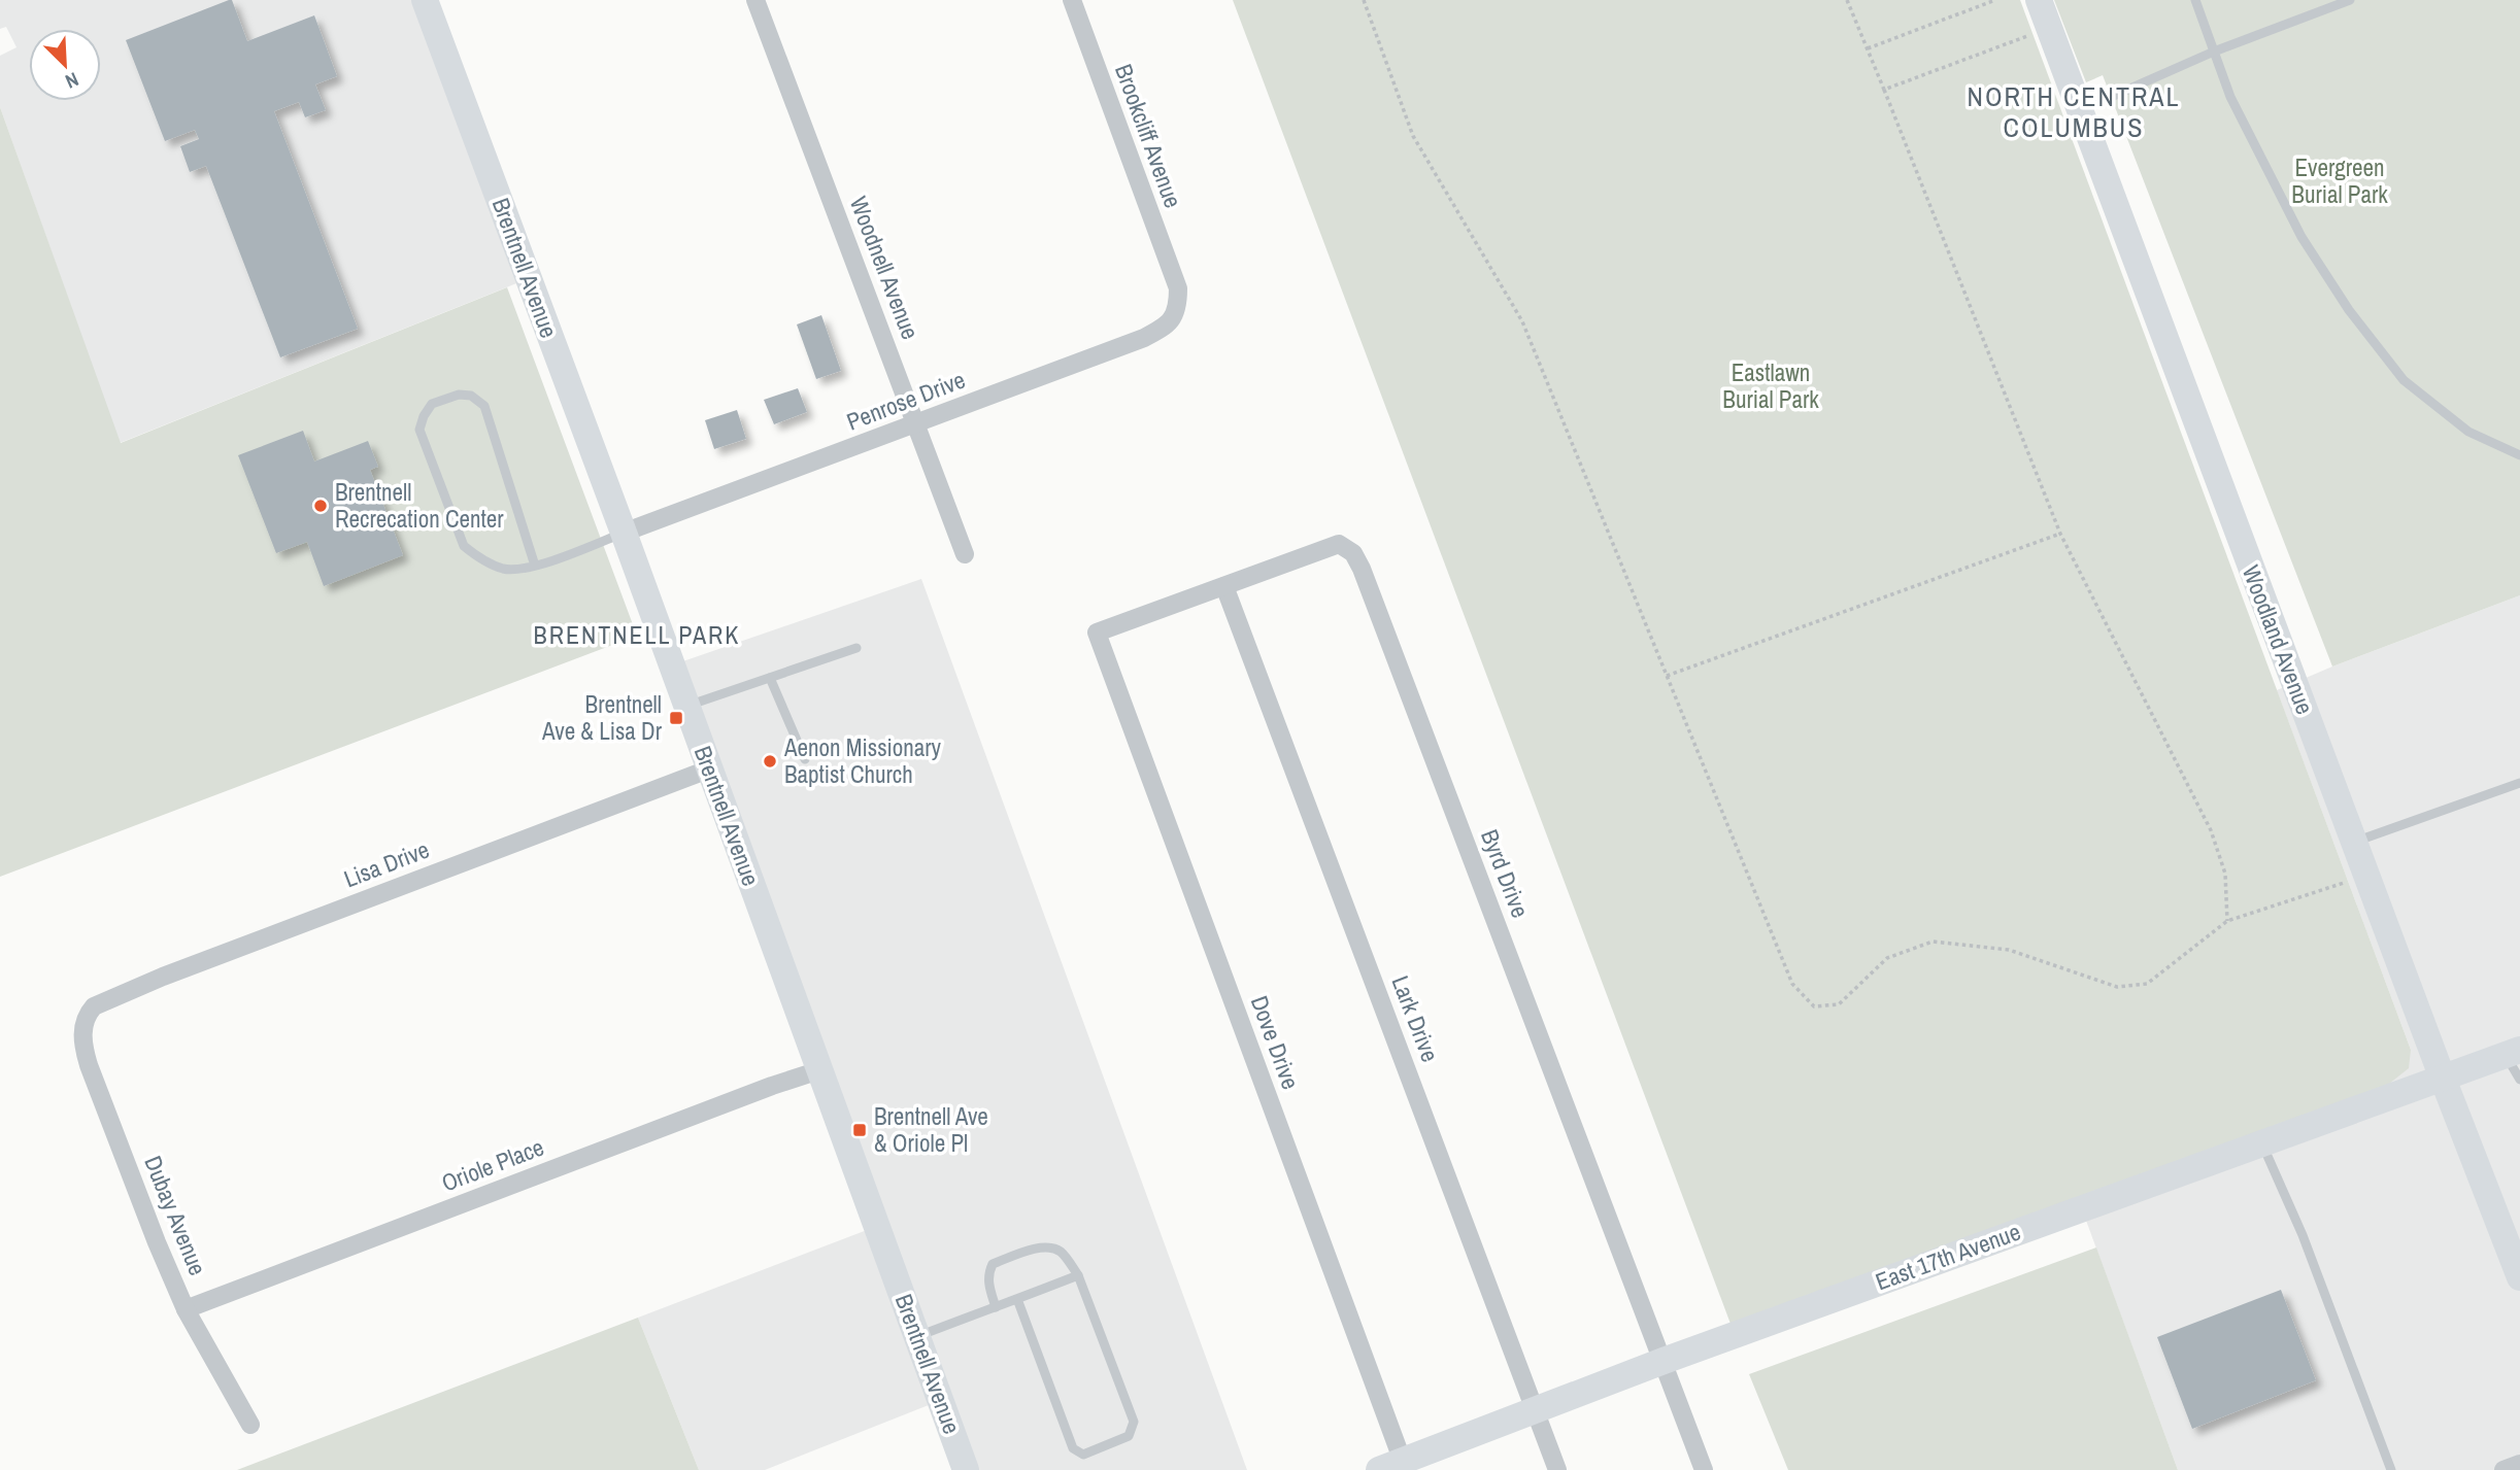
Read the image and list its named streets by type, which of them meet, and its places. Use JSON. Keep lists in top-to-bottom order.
{
  "streets": {
    "street": [
      "Brookcliff Avenue",
      "Brentnell Avenue",
      "Woodnell Avenue",
      "Penrose Drive",
      "Woodland Avenue",
      "Lisa Drive",
      "Byrd Drive",
      "Lark Drive",
      "Dove Drive",
      "Oriole Place",
      "Dubay Avenue",
      "East 17th Avenue"
    ]
  },
  "crossings": [
    ["Brookcliff Avenue", "Penrose Drive"],
    ["Brentnell Avenue", "Penrose Drive"],
    ["Brentnell Avenue", "Lisa Drive"],
    ["Brentnell Avenue", "Oriole Place"],
    ["Woodnell Avenue", "Penrose Drive"],
    ["Woodland Avenue", "East 17th Avenue"],
    ["Lisa Drive", "Dubay Avenue"],
    ["Byrd Drive", "Lark Drive"],
    ["Byrd Drive", "Dove Drive"],
    ["Byrd Drive", "East 17th Avenue"],
    ["Lark Drive", "East 17th Avenue"],
    ["Dove Drive", "East 17th Avenue"],
    ["Oriole Place", "Dubay Avenue"]
  ],
  "districts": ["NORTH CENTRAL COLUMBUS", "BRENTNELL PARK"],
  "parks": ["Evergreen Burial Park", "Eastlawn Burial Park"],
  "places": {
    "other": ["Brentnell Recrecation Center", "Aenon Missionary Baptist Church"],
    "transit": ["Brentnell Ave & Lisa Dr", "Brentnell Ave & Oriole Pl"]
  },
  "north": "bottom right"
}
